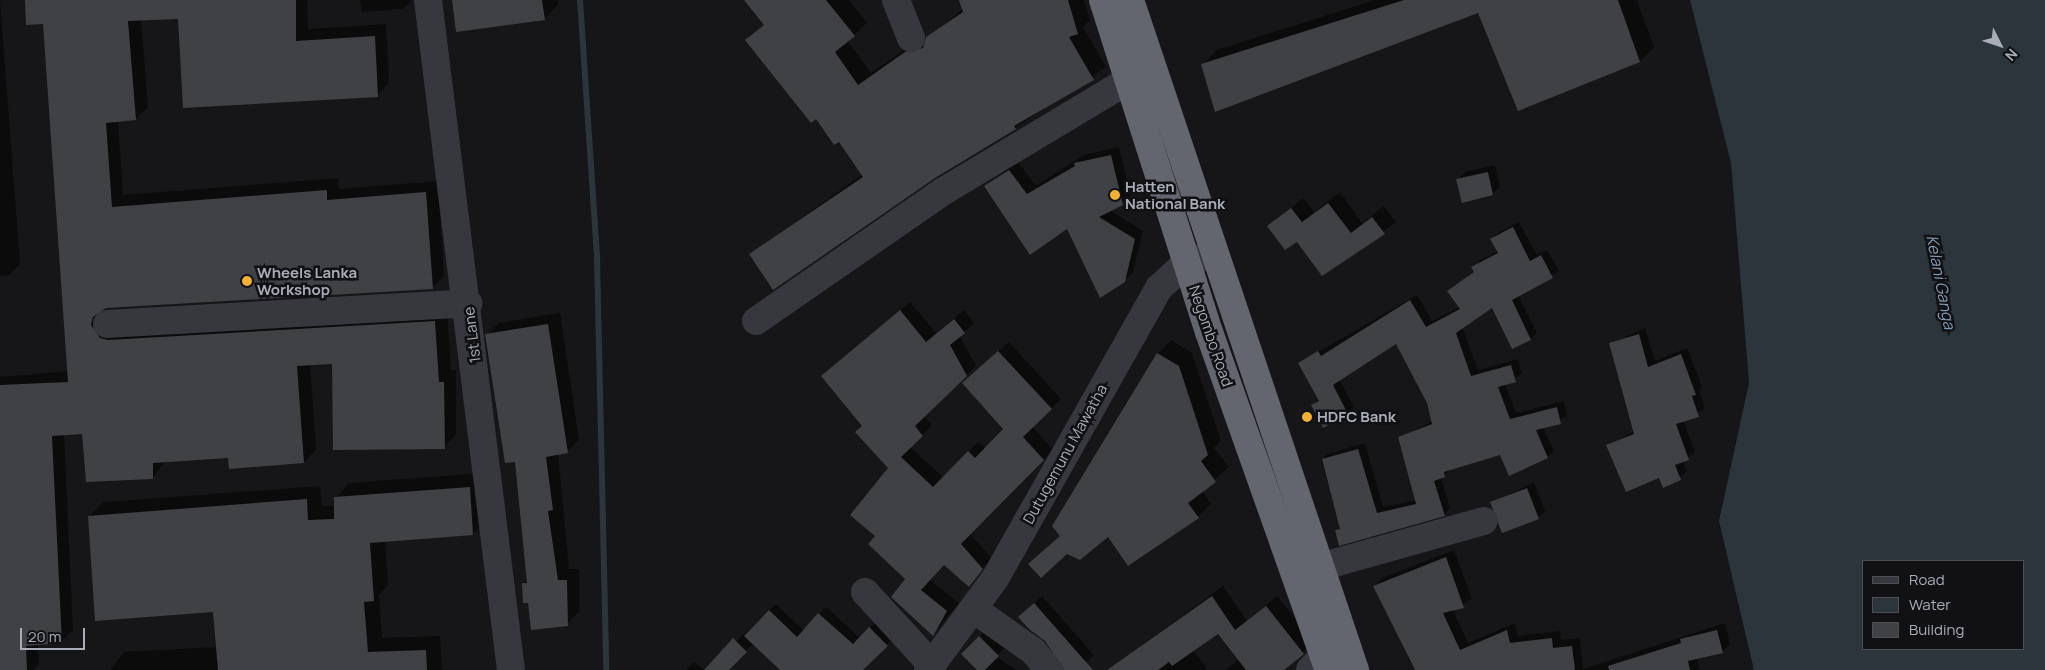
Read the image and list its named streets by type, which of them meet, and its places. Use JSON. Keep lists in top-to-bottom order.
{
  "streets": {
    "highway": ["Negombo Road"],
    "street": ["1st Lane", "Dutugemunu Mawatha"]
  },
  "crossings": [
    ["Negombo Road", "Dutugemunu Mawatha"]
  ],
  "water": ["Kelani Ganga"],
  "places": ["Hatten National Bank", "Wheels Lanka Workshop", "HDFC Bank"],
  "legend": ["Road", "Water", "Building"],
  "scale_bar": "20 m",
  "north": "bottom right"
}
